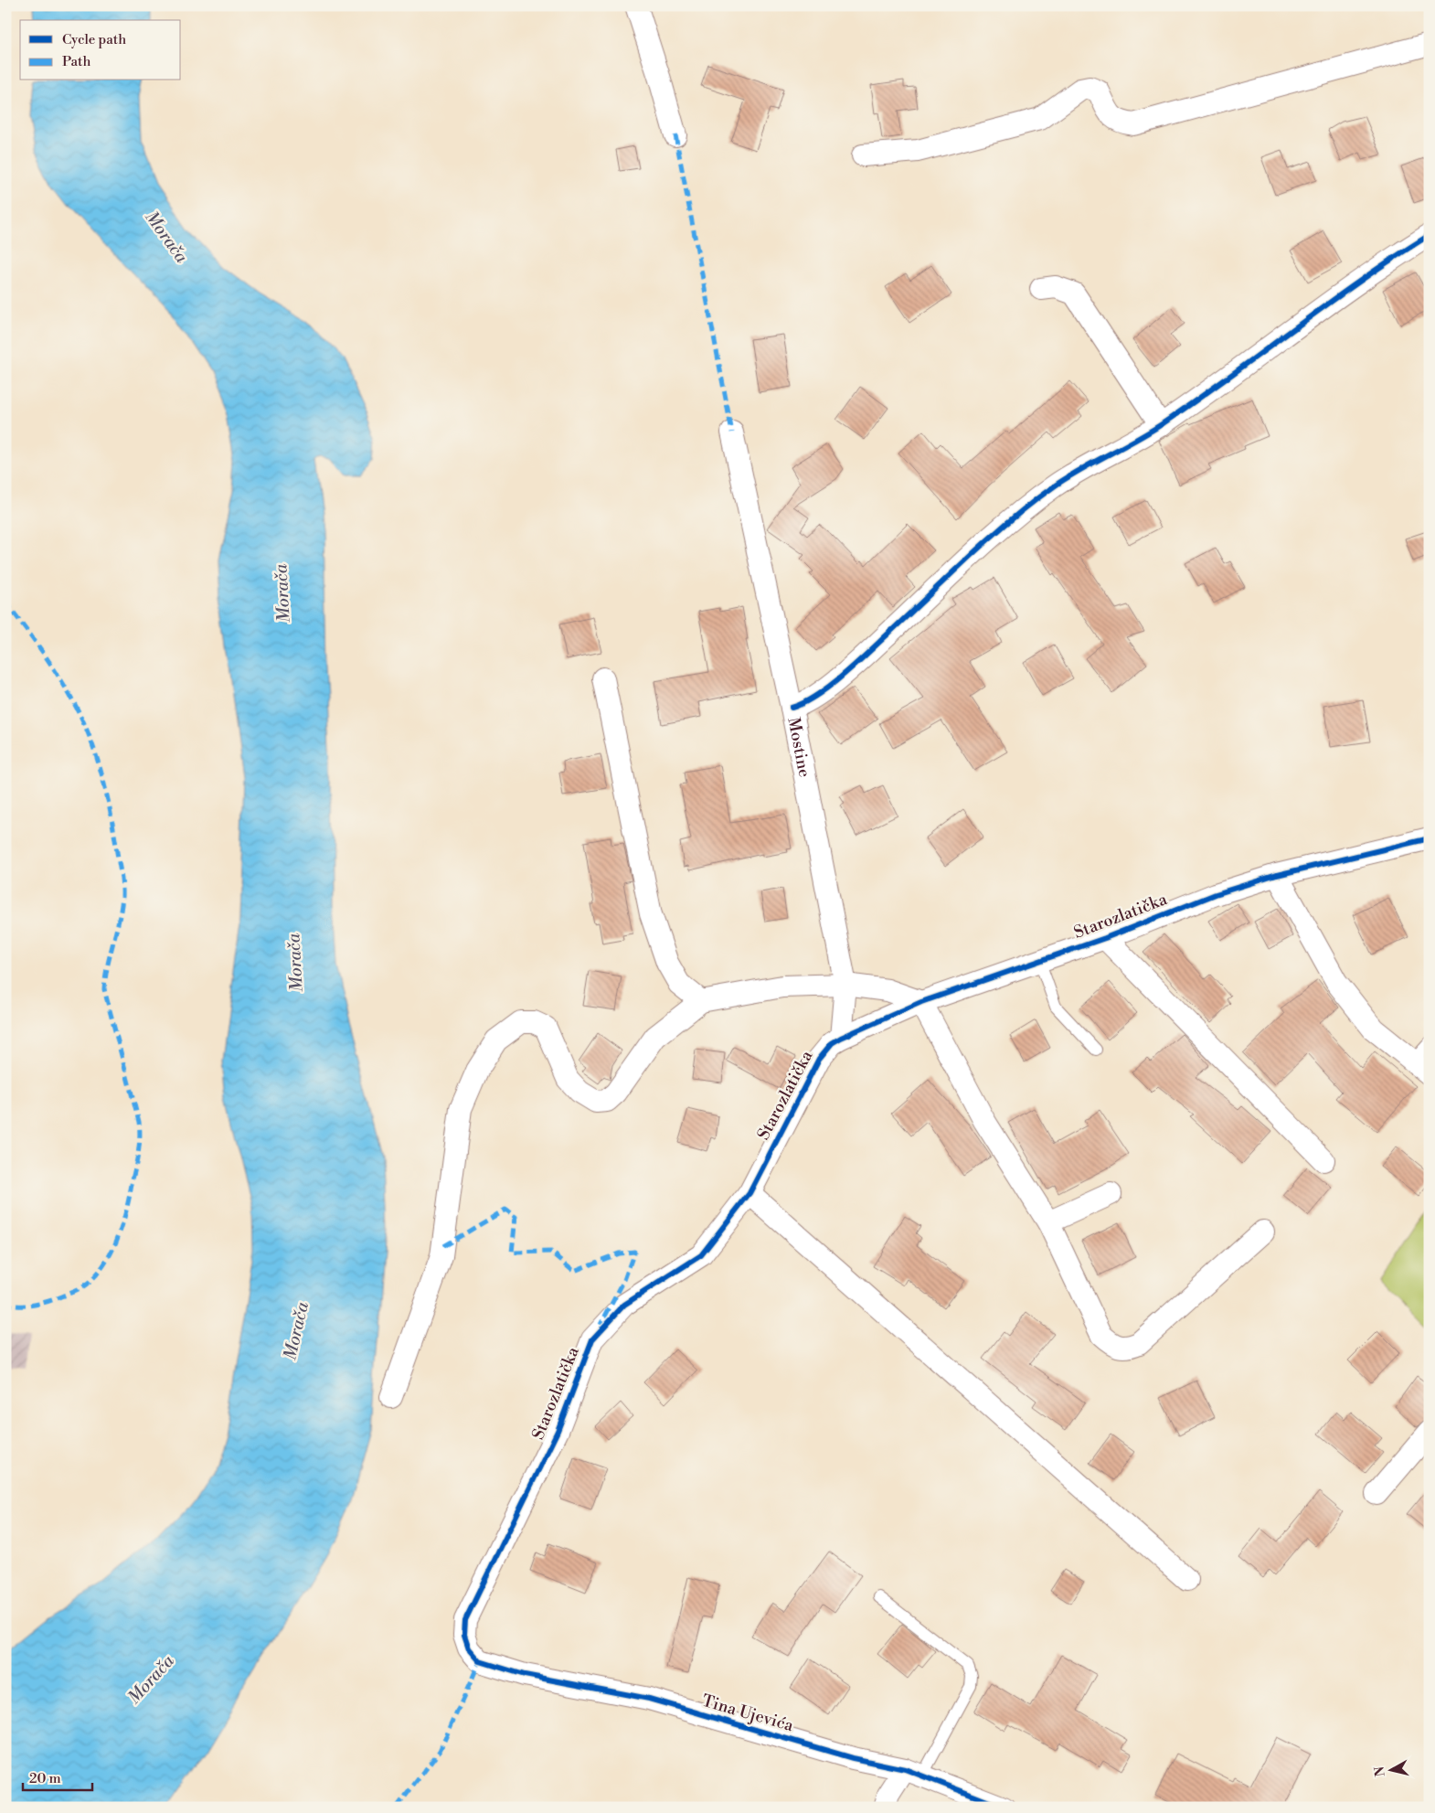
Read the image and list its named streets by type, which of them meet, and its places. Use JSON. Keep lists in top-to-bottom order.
{
  "streets": {
    "street": ["Mostine", "Starozlatička", "Tina Ujevića"]
  },
  "crossings": [
    ["Mostine", "Starozlatička"],
    ["Starozlatička", "Tina Ujevića"]
  ],
  "water": ["Morača"],
  "legend": ["Cycle path", "Path"],
  "scale_bar": "20 m",
  "north": "left"
}
